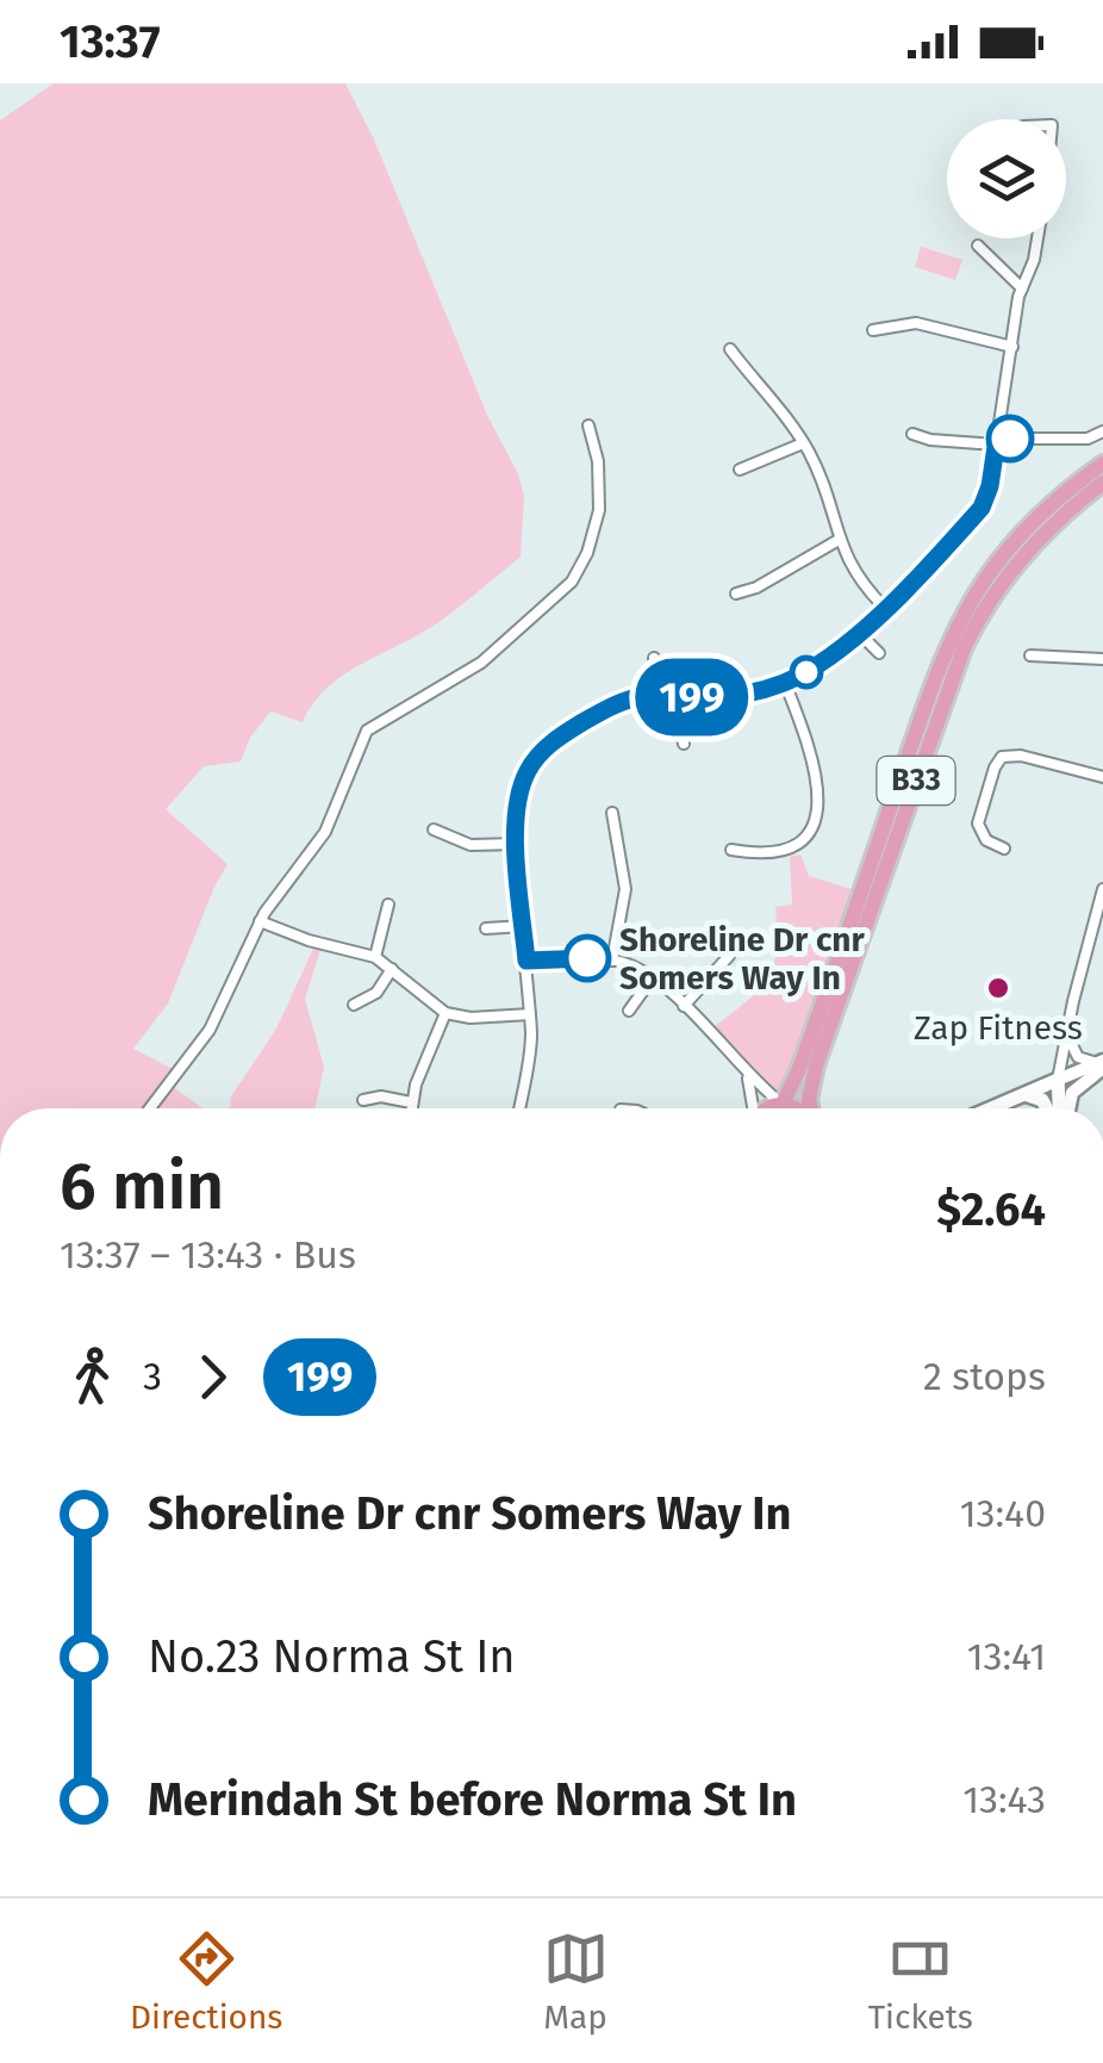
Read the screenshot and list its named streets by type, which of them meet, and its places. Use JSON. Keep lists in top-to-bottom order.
{
  "streets": {
    "main road": ["B33"]
  },
  "places": ["Shoreline Dr cnr Somers Way In", "Zap Fitness"],
  "lines": ["bus line 199"],
  "page": {
    "status": "13:37",
    "on_map": "199",
    "heading": ["6 min", "13:37 – 13:43 · Bus", "$2.64"],
    "legs": ["3", "199", "2 stops"],
    "list": [
      {
        "name": "Shoreline Dr cnr Somers Way In",
        "value": "13:40"
      },
      {
        "name": "No.23 Norma St In",
        "value": "13:41"
      },
      {
        "name": "Merindah St before Norma St In",
        "value": "13:43"
      }
    ],
    "tabs": ["Directions", "Map", "Tickets"]
  }
}
